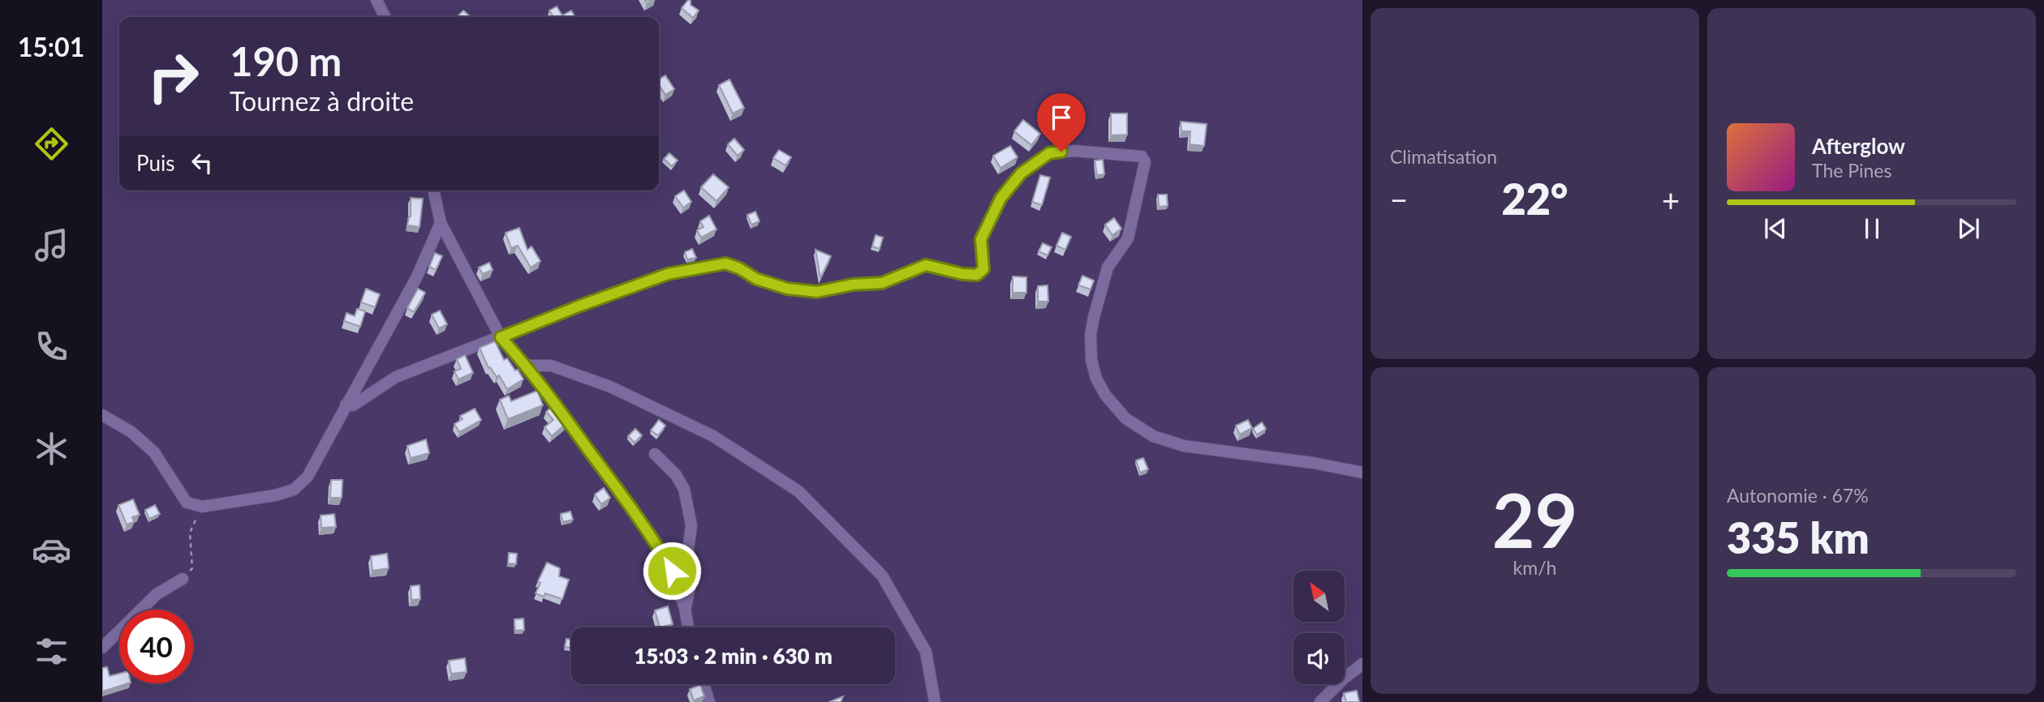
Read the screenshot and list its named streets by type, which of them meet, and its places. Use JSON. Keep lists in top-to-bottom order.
{
  "north": "top left",
  "page": {
    "tabs": "15:01",
    "tile": [
      "Climatisation",
      ["29", "km/h"],
      ["Autonomie · 67%", "335 km"]
    ],
    "turn": ["190 m", "Tournez à droite"],
    "song": ["Afterglow", "The Pines"],
    "then": "Puis",
    "heat": ["−", "22°", "+"],
    "limit": "40",
    "trip": "15:03 · 2 min · 630 m"
  }
}
